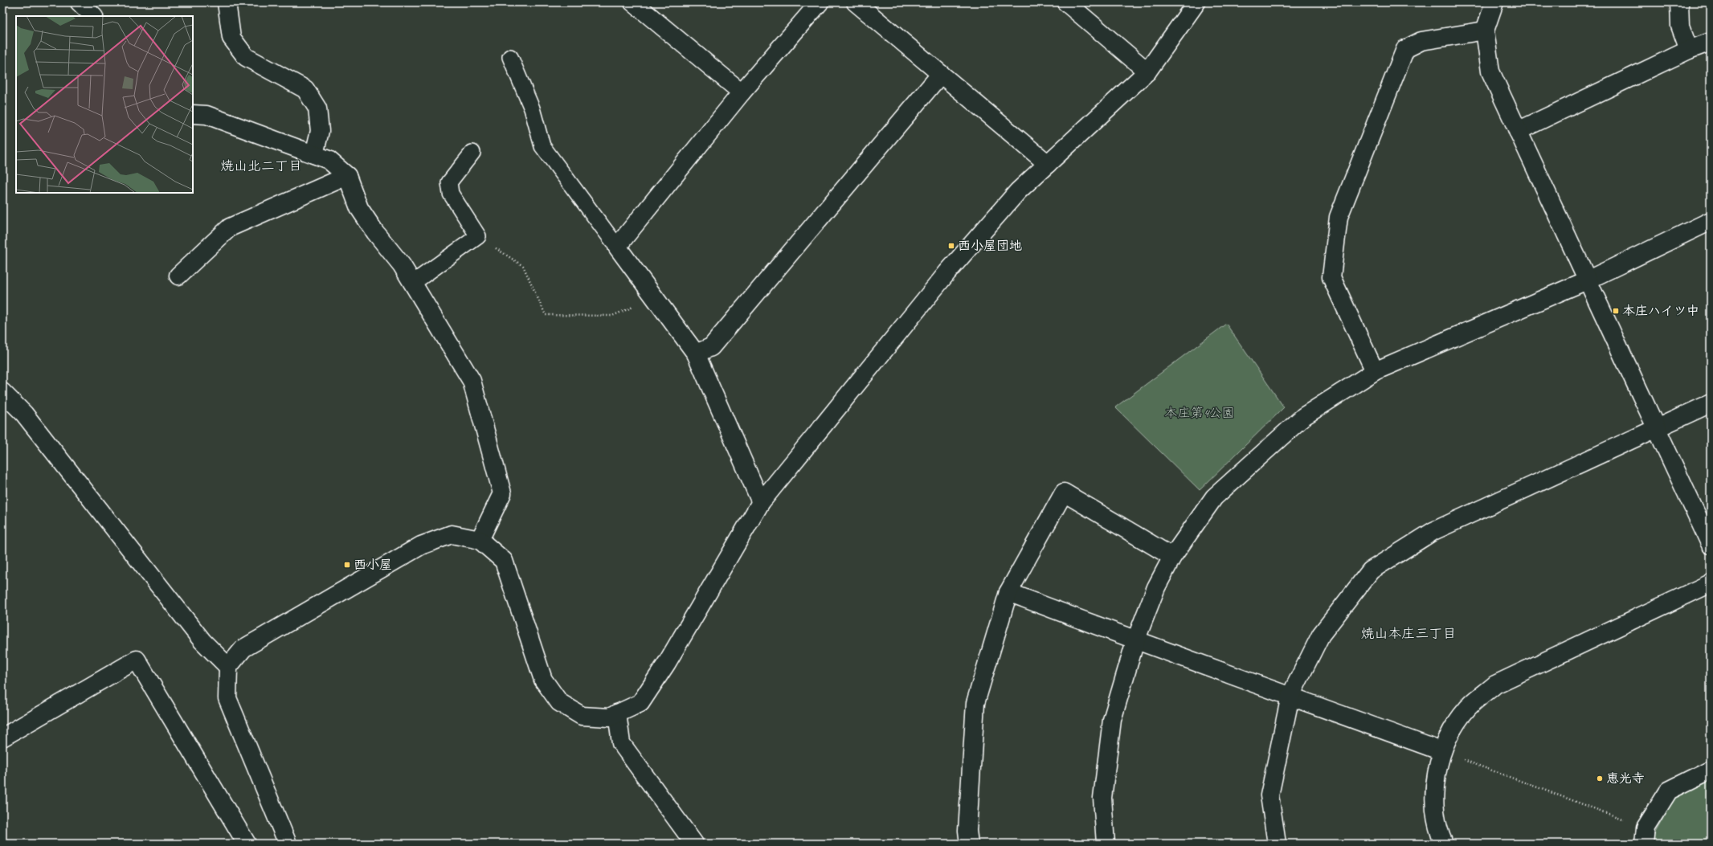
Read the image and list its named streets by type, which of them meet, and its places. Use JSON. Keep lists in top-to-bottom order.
{
  "districts": ["焼山北二丁目", "焼山本庄三丁目"],
  "parks": ["本庄第4公園"],
  "places": {
    "transit": ["西小屋団地", "本庄ハイツ中", "西小屋"],
    "other": ["恵光寺"]
  }
}
